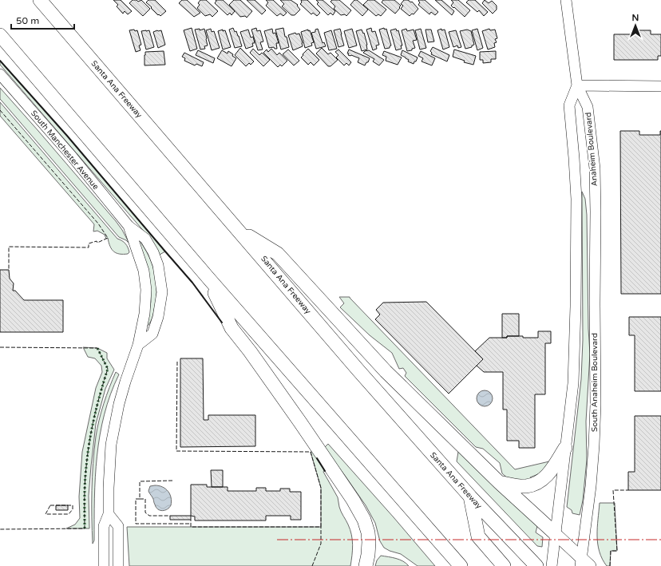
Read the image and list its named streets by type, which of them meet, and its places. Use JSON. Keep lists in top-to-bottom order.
{
  "streets": {
    "highway": ["Santa Ana Freeway"],
    "main road": ["Anaheim Boulevard", "South Manchester Avenue", "South Anaheim Boulevard"]
  },
  "crossings": [
    ["Anaheim Boulevard", "South Anaheim Boulevard"]
  ],
  "scale_bar": "50 m",
  "north": "top"
}
